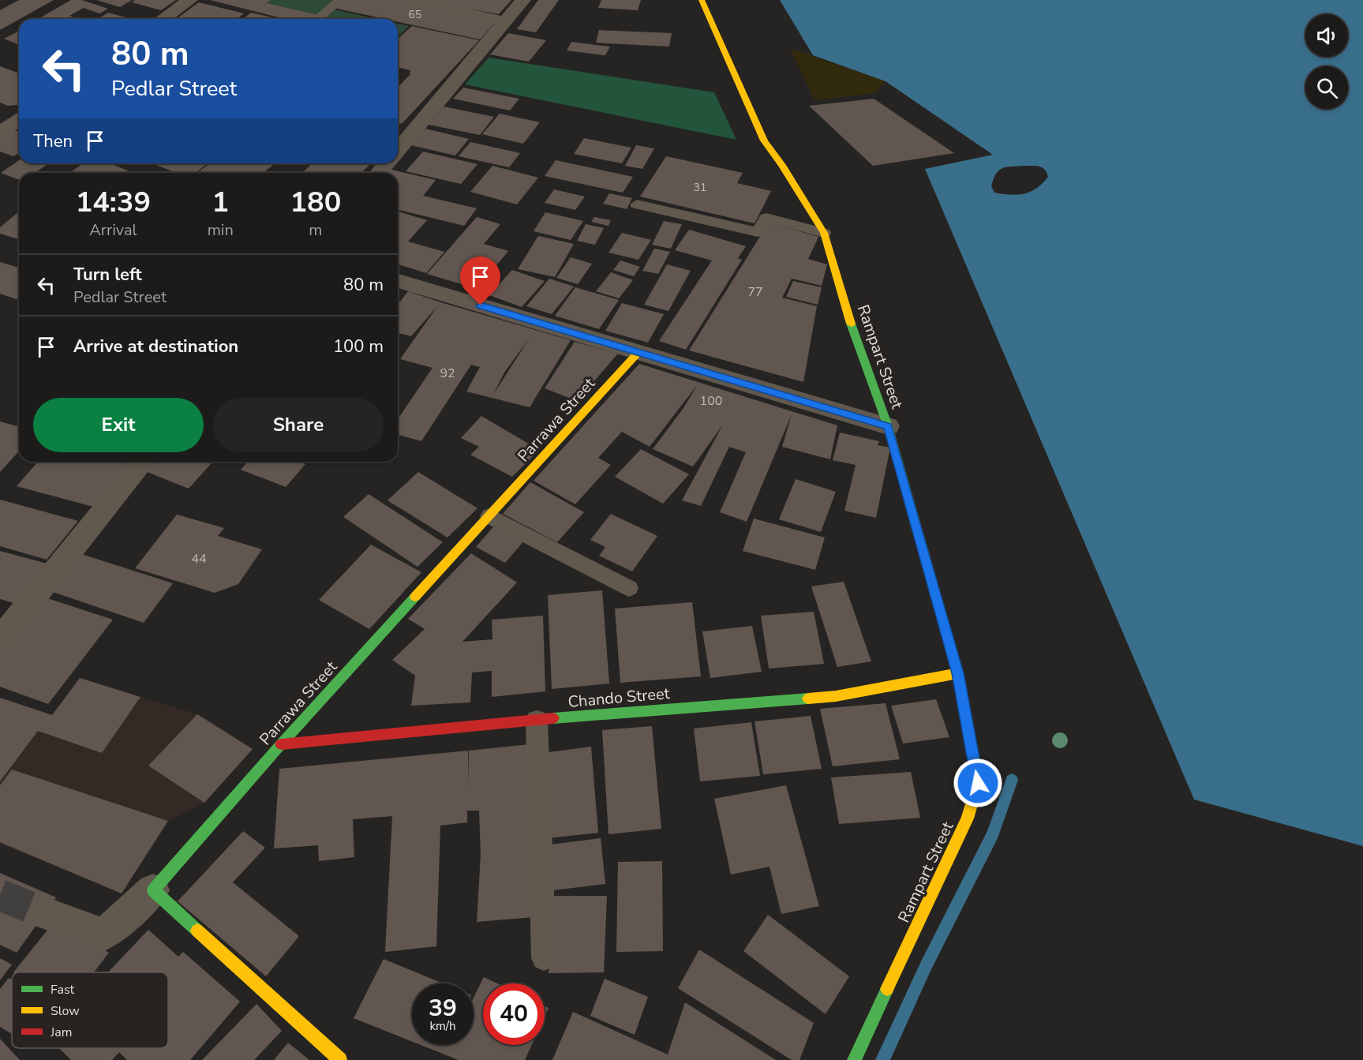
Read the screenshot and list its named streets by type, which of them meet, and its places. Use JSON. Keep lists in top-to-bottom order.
{
  "streets": {
    "street": ["Rampart Street", "Parrawa Street", "Chando Street"]
  },
  "crossings": [
    ["Rampart Street", "Chando Street"],
    ["Parrawa Street", "Chando Street"]
  ],
  "house_numbers": [
    "65",
    "31",
    "77",
    "92",
    "100",
    "44"
  ],
  "legend": ["Fast", "Slow", "Jam"],
  "page": {
    "turn": ["80 m", "Pedlar Street"],
    "then": "Then",
    "eta": [
      "14:39",
      "Arrival",
      "1",
      "min",
      "180",
      "m"
    ],
    "list": [
      {
        "name": "Turn left",
        "note": "Pedlar Street",
        "value": "80 m"
      },
      {
        "name": "Arrive at destination",
        "value": "100 m"
      }
    ],
    "buttons": ["Exit", "Share"],
    "speed": "39 km/h",
    "limit": "40"
  }
}
